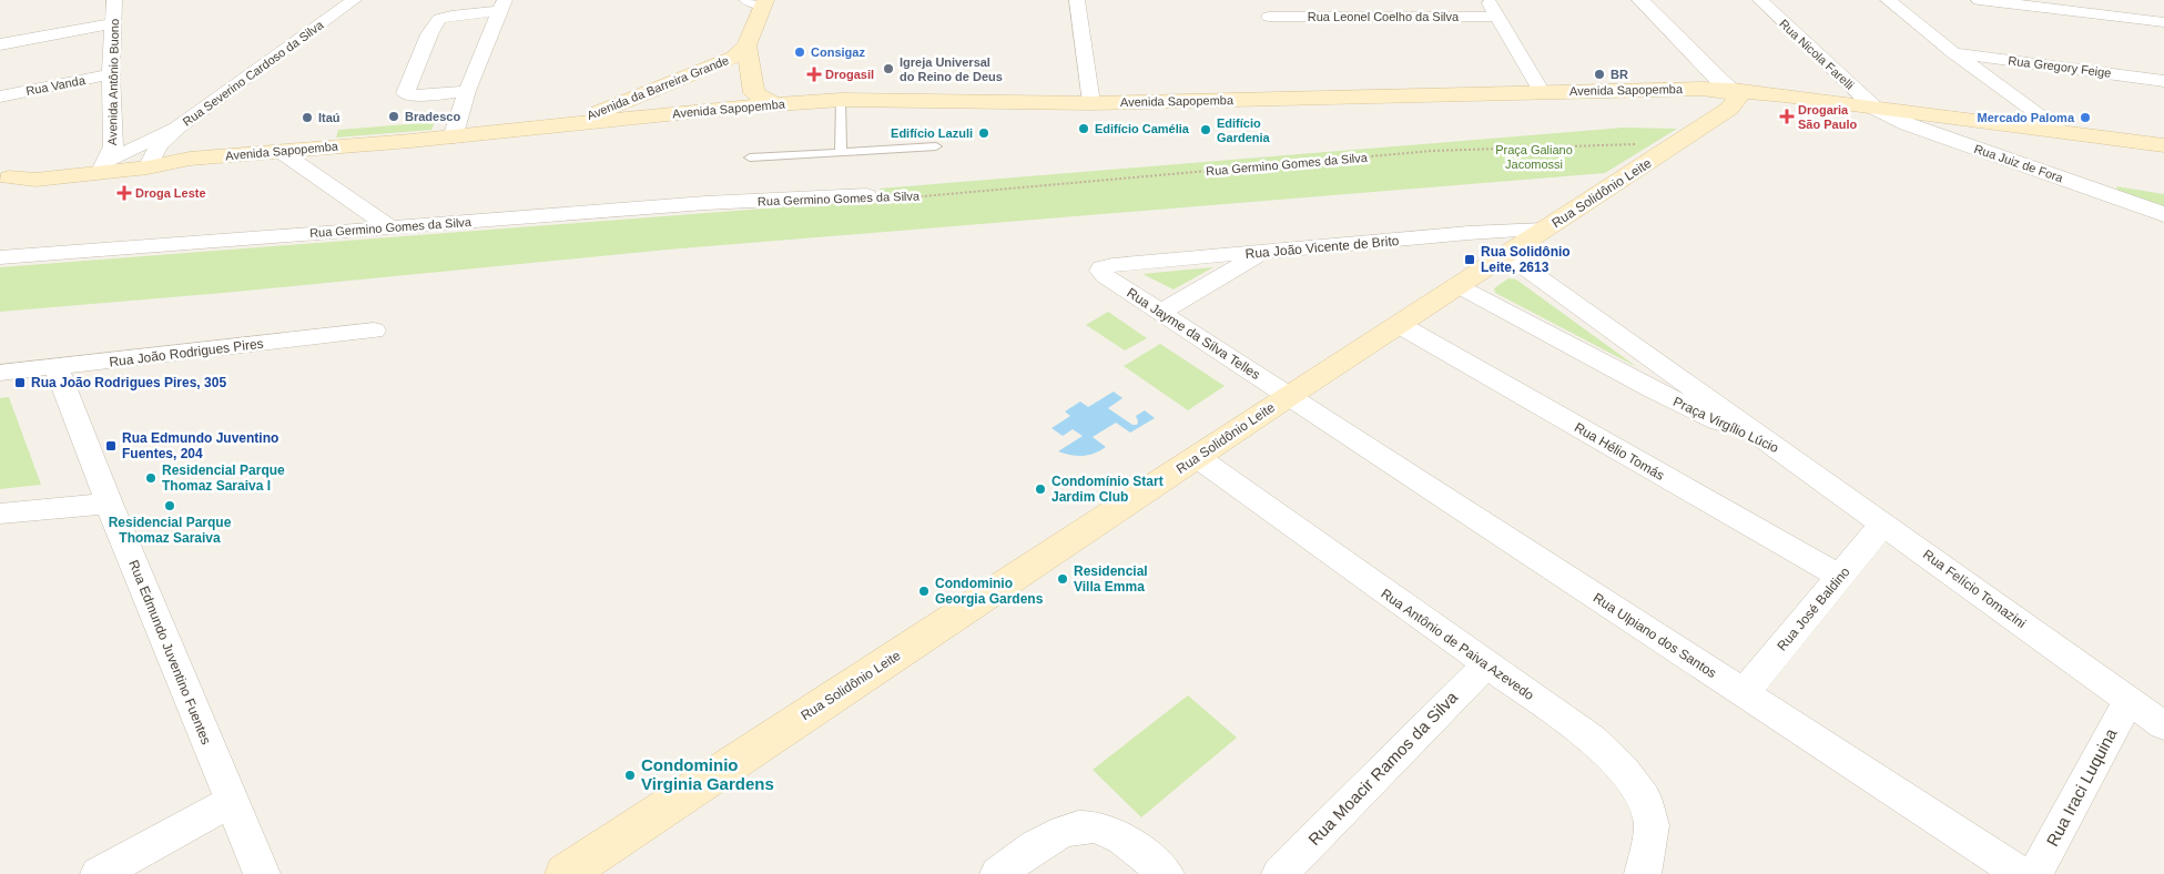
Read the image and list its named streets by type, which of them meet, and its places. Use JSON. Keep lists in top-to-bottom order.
{
  "streets": {
    "main road": ["Avenida da Barreira Grande", "Avenida Sapopemba", "Rua Solidônio Leite"],
    "street": [
      "Rua Leonel Coelho da Silva",
      "Rua Nicola Farelli",
      "Rua Gregory Feige",
      "Rua Severino Cardoso da Silva",
      "Avenida Antônio Buono",
      "Rua Vanda",
      "Rua Juiz de Fora",
      "Rua Germino Gomes da Silva",
      "Rua João Vicente de Brito",
      "Rua Jayme da Silva Telles",
      "Rua João Rodrigues Pires",
      "Praça Virgílio Lúcio",
      "Rua Hélio Tomás",
      "Rua Felício Tomazini",
      "Rua José Baldino",
      "Rua Ulpiano dos Santos",
      "Rua Antônio de Paiva Azevedo",
      "Rua Edmundo Juventino Fuentes",
      "Rua Moacir Ramos da Silva",
      "Rua Iraci Luquina"
    ]
  },
  "crossings": [
    ["Rua Nicola Farelli", "Avenida Sapopemba"],
    ["Rua Nicola Farelli", "Rua Juiz de Fora"],
    ["Rua Severino Cardoso da Silva", "Avenida Antônio Buono"],
    ["Rua Severino Cardoso da Silva", "Avenida Sapopemba"],
    ["Avenida Antônio Buono", "Rua Vanda"],
    ["Avenida Antônio Buono", "Avenida Sapopemba"],
    ["Avenida da Barreira Grande", "Avenida Sapopemba"],
    ["Avenida Sapopemba", "Rua Juiz de Fora"],
    ["Avenida Sapopemba", "Rua Solidônio Leite"],
    ["Rua Solidônio Leite", "Rua João Vicente de Brito"],
    ["Rua Solidônio Leite", "Rua Jayme da Silva Telles"],
    ["Rua Solidônio Leite", "Praça Virgílio Lúcio"],
    ["Rua Solidônio Leite", "Rua Hélio Tomás"],
    ["Rua Solidônio Leite", "Rua Ulpiano dos Santos"],
    ["Rua Solidônio Leite", "Rua Antônio de Paiva Azevedo"],
    ["Rua João Vicente de Brito", "Rua Jayme da Silva Telles"],
    ["Rua Jayme da Silva Telles", "Rua Ulpiano dos Santos"],
    ["Rua João Rodrigues Pires", "Rua Edmundo Juventino Fuentes"],
    ["Praça Virgílio Lúcio", "Rua Felício Tomazini"],
    ["Rua Hélio Tomás", "Rua José Baldino"],
    ["Rua Felício Tomazini", "Rua José Baldino"],
    ["Rua Felício Tomazini", "Rua Iraci Luquina"],
    ["Rua José Baldino", "Rua Ulpiano dos Santos"],
    ["Rua Antônio de Paiva Azevedo", "Rua Moacir Ramos da Silva"]
  ],
  "parks": ["Praça Galiano Jacomossi"],
  "places": {
    "other": [
      "Consigaz",
      "Igreja Universal do Reino de Deus",
      "BR",
      "Bradesco",
      "Itaú",
      "Mercado Paloma",
      "Edifício Camélia",
      "Edifício Gardenia",
      "Edifício Lazuli",
      "Residencial Parque Thomaz Saraiva I",
      "Condomínio Start Jardim Club",
      "Residencial Parque Thomaz Saraiva",
      "Residencial Villa Emma",
      "Condominio Georgia Gardens",
      "Condominio Virginia Gardens"
    ],
    "health": ["Drogasil", "Drogaria São Paulo", "Droga Leste"],
    "transit": ["Rua Solidônio Leite, 2613", "Rua João Rodrigues Pires, 305", "Rua Edmundo Juventino Fuentes, 204"]
  }
}
